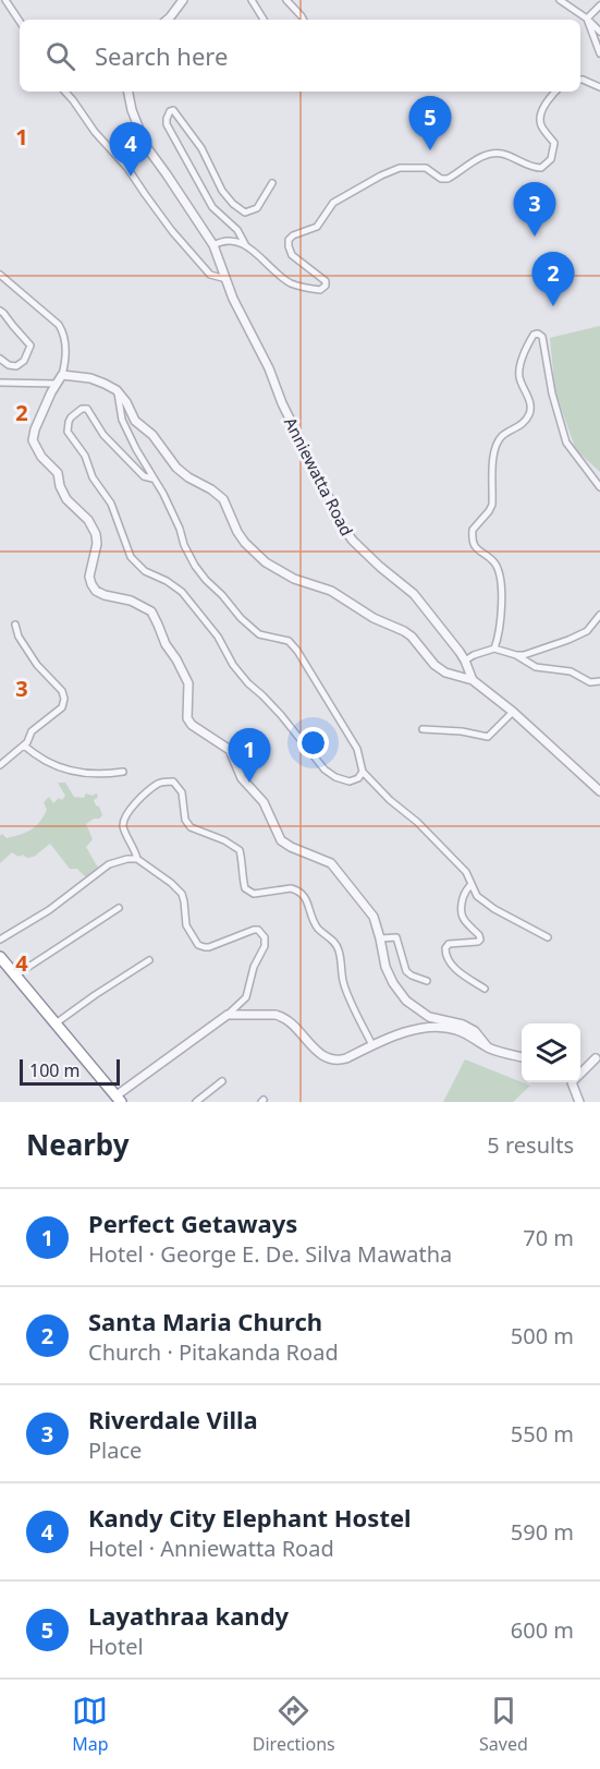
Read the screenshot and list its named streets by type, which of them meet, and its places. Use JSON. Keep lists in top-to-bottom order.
{
  "streets": {
    "street": ["Anniewatta Road"]
  },
  "scale_bar": "100 m",
  "page": {
    "search": "Search here",
    "pins": [
      "5",
      "4",
      "3",
      "2",
      "1"
    ],
    "scale": "100 m",
    "heading": ["Nearby", "5 results"],
    "list": [
      {
        "mark": "1",
        "name": "Perfect Getaways",
        "note": "Hotel · George E. De. Silva Mawatha",
        "value": "70 m"
      },
      {
        "mark": "2",
        "name": "Santa Maria Church",
        "note": "Church · Pitakanda Road",
        "value": "500 m"
      },
      {
        "mark": "3",
        "name": "Riverdale Villa",
        "note": "Place",
        "value": "550 m"
      },
      {
        "mark": "4",
        "name": "Kandy City Elephant Hostel",
        "note": "Hotel · Anniewatta Road",
        "value": "590 m"
      },
      {
        "mark": "5",
        "name": "Layathraa kandy",
        "note": "Hotel",
        "value": "600 m"
      }
    ],
    "nav": ["Map", "Directions", "Saved"]
  },
  "grid": {
    "rows": [
      "1",
      "2",
      "3",
      "4"
    ]
  }
}
